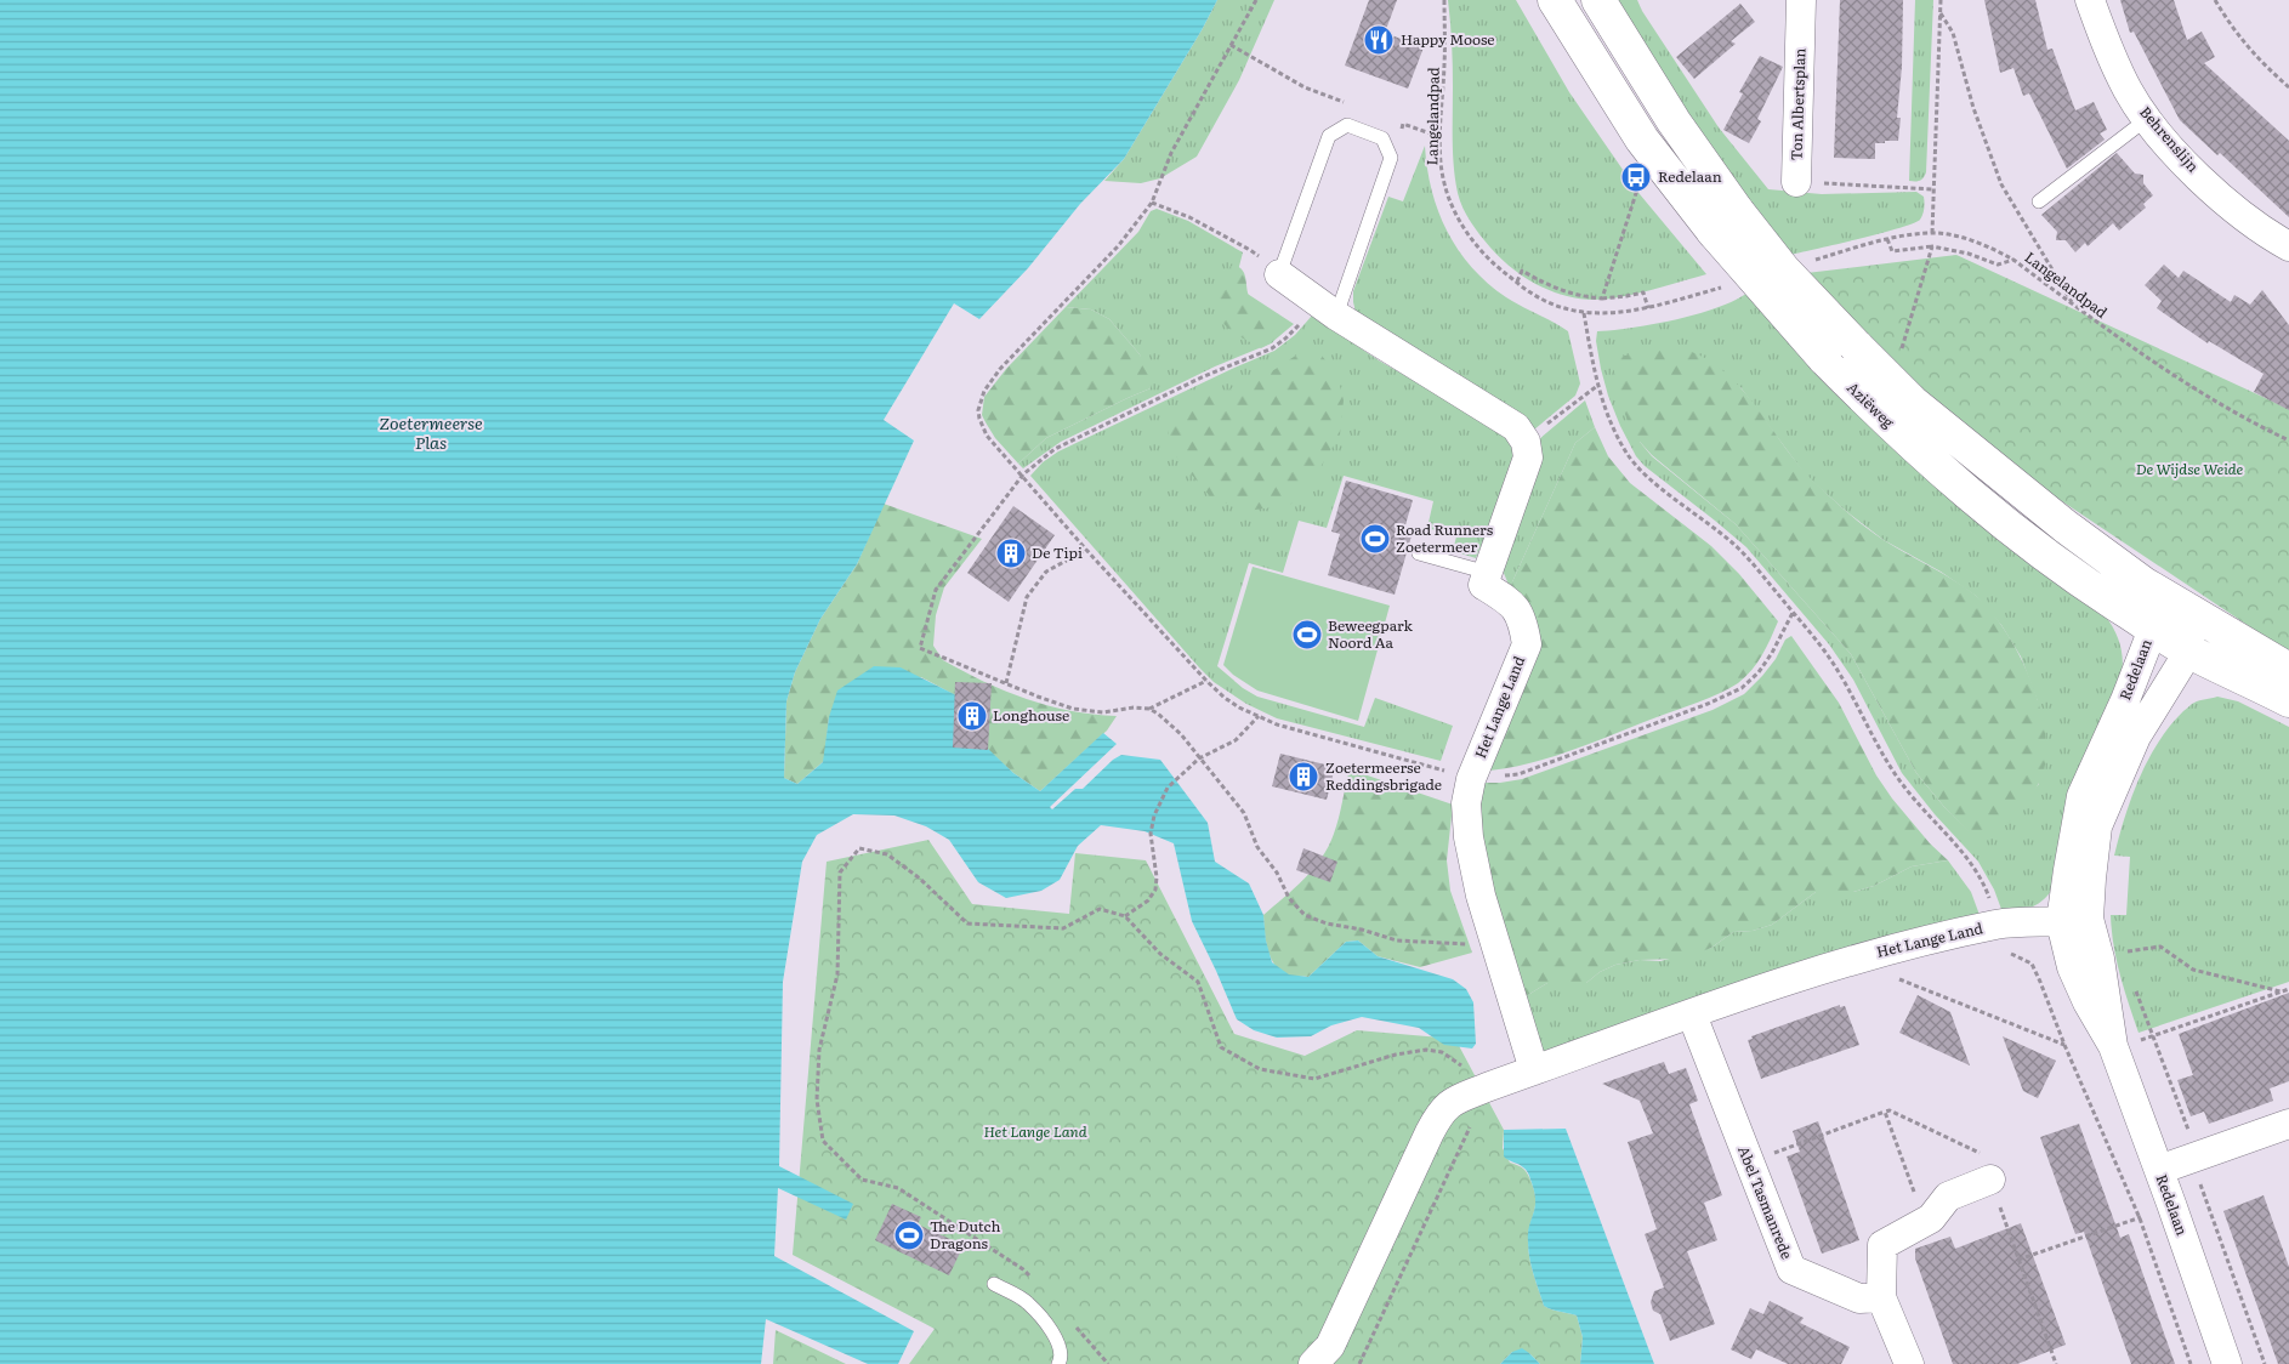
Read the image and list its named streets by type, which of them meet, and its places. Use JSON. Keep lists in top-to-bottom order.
{
  "streets": {
    "street": [
      "Ton Albertsplan",
      "Behrenslijn",
      "Aziëweg",
      "Redelaan",
      "Het Lange Land",
      "Abel Tasmanrede"
    ],
    "path": ["Langelandpad"]
  },
  "crossings": [
    ["Aziëweg", "Redelaan"],
    ["Redelaan", "Het Lange Land"],
    ["Het Lange Land", "Abel Tasmanrede"]
  ],
  "water": ["Zoetermeerse Plas"],
  "parks": ["De Wijdse Weide", "Het Lange Land"],
  "places": {
    "restaurant": ["Happy Moose"],
    "bus stop": ["Redelaan"],
    "sports": ["Road Runners Zoetermeer", "Beweegpark Noord Aa", "The Dutch Dragons"],
    "building": ["De Tipi", "Longhouse", "Zoetermeerse Reddingsbrigade"]
  }
}
